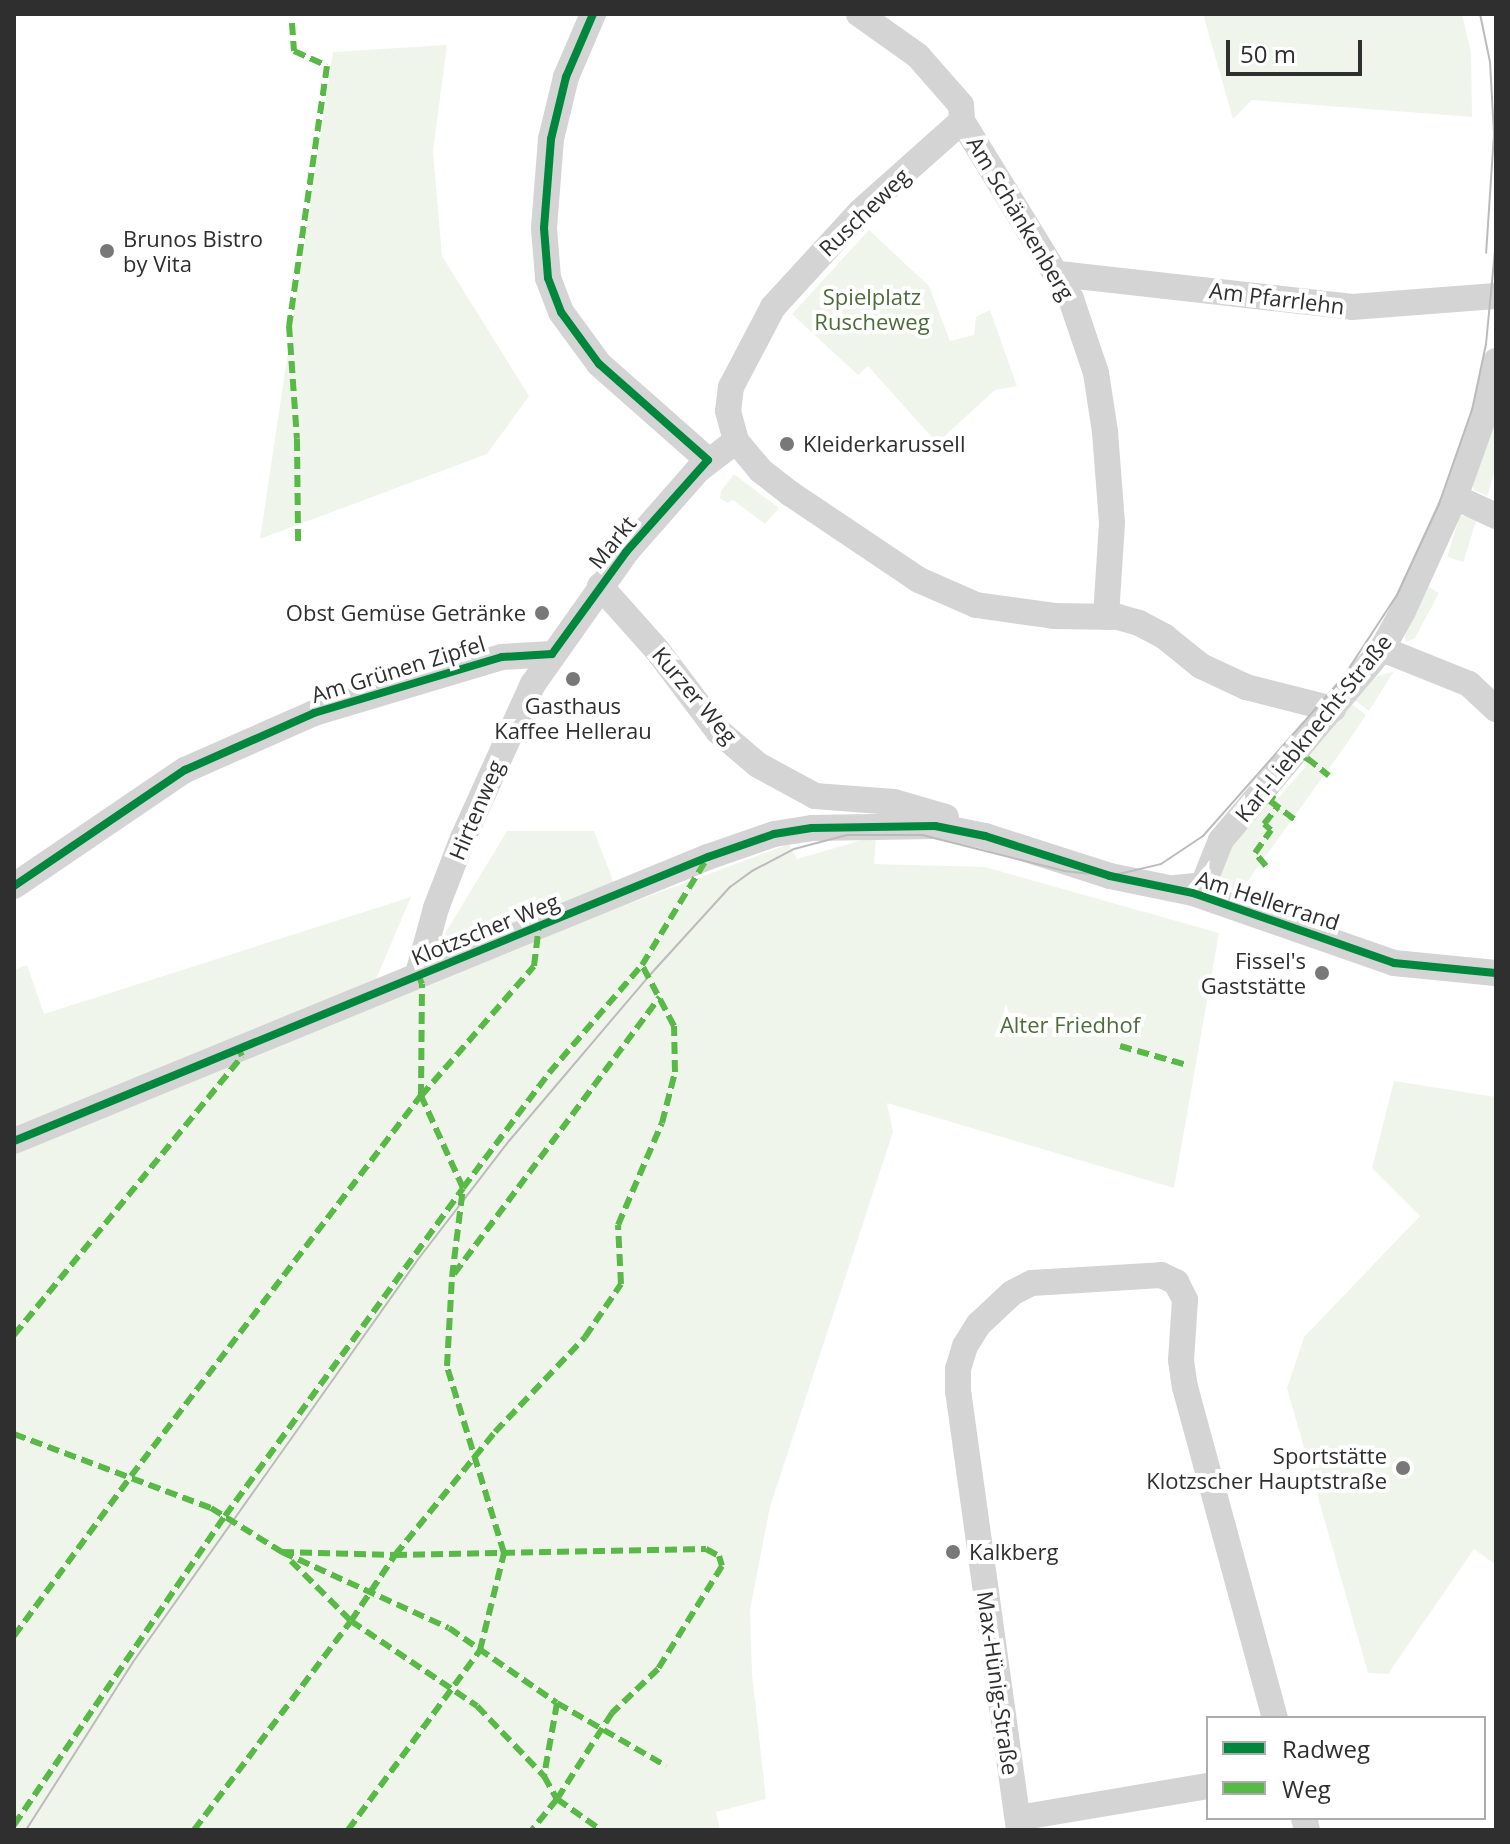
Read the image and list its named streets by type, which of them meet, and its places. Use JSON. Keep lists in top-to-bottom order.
{
  "streets": {
    "street": [
      "Ruscheweg",
      "Am Schänkenberg",
      "Am Pfarrlehn",
      "Markt",
      "Am Grünen Zipfel",
      "Kurzer Weg",
      "Karl-Liebknecht-Straße",
      "Hirtenweg",
      "Am Hellerrand",
      "Klotzscher Weg",
      "Max-Hünig-Straße"
    ]
  },
  "crossings": [
    ["Ruscheweg", "Am Schänkenberg"],
    ["Ruscheweg", "Markt"],
    ["Am Schänkenberg", "Am Pfarrlehn"],
    ["Markt", "Am Grünen Zipfel"],
    ["Markt", "Kurzer Weg"],
    ["Markt", "Hirtenweg"],
    ["Am Grünen Zipfel", "Hirtenweg"],
    ["Kurzer Weg", "Am Hellerrand"],
    ["Kurzer Weg", "Klotzscher Weg"],
    ["Karl-Liebknecht-Straße", "Am Hellerrand"],
    ["Hirtenweg", "Klotzscher Weg"],
    ["Am Hellerrand", "Klotzscher Weg"]
  ],
  "parks": ["Spielplatz Ruscheweg", "Alter Friedhof"],
  "places": [
    "Brunos Bistro by Vita",
    "Kleiderkarussell",
    "Obst Gemüse Getränke",
    "Gasthaus Kaffee Hellerau",
    "Fissel's Gaststätte",
    "Sportstätte Klotzscher Hauptstraße",
    "Kalkberg"
  ],
  "legend": ["Radweg", "Weg"],
  "scale_bar": "50 m"
}
